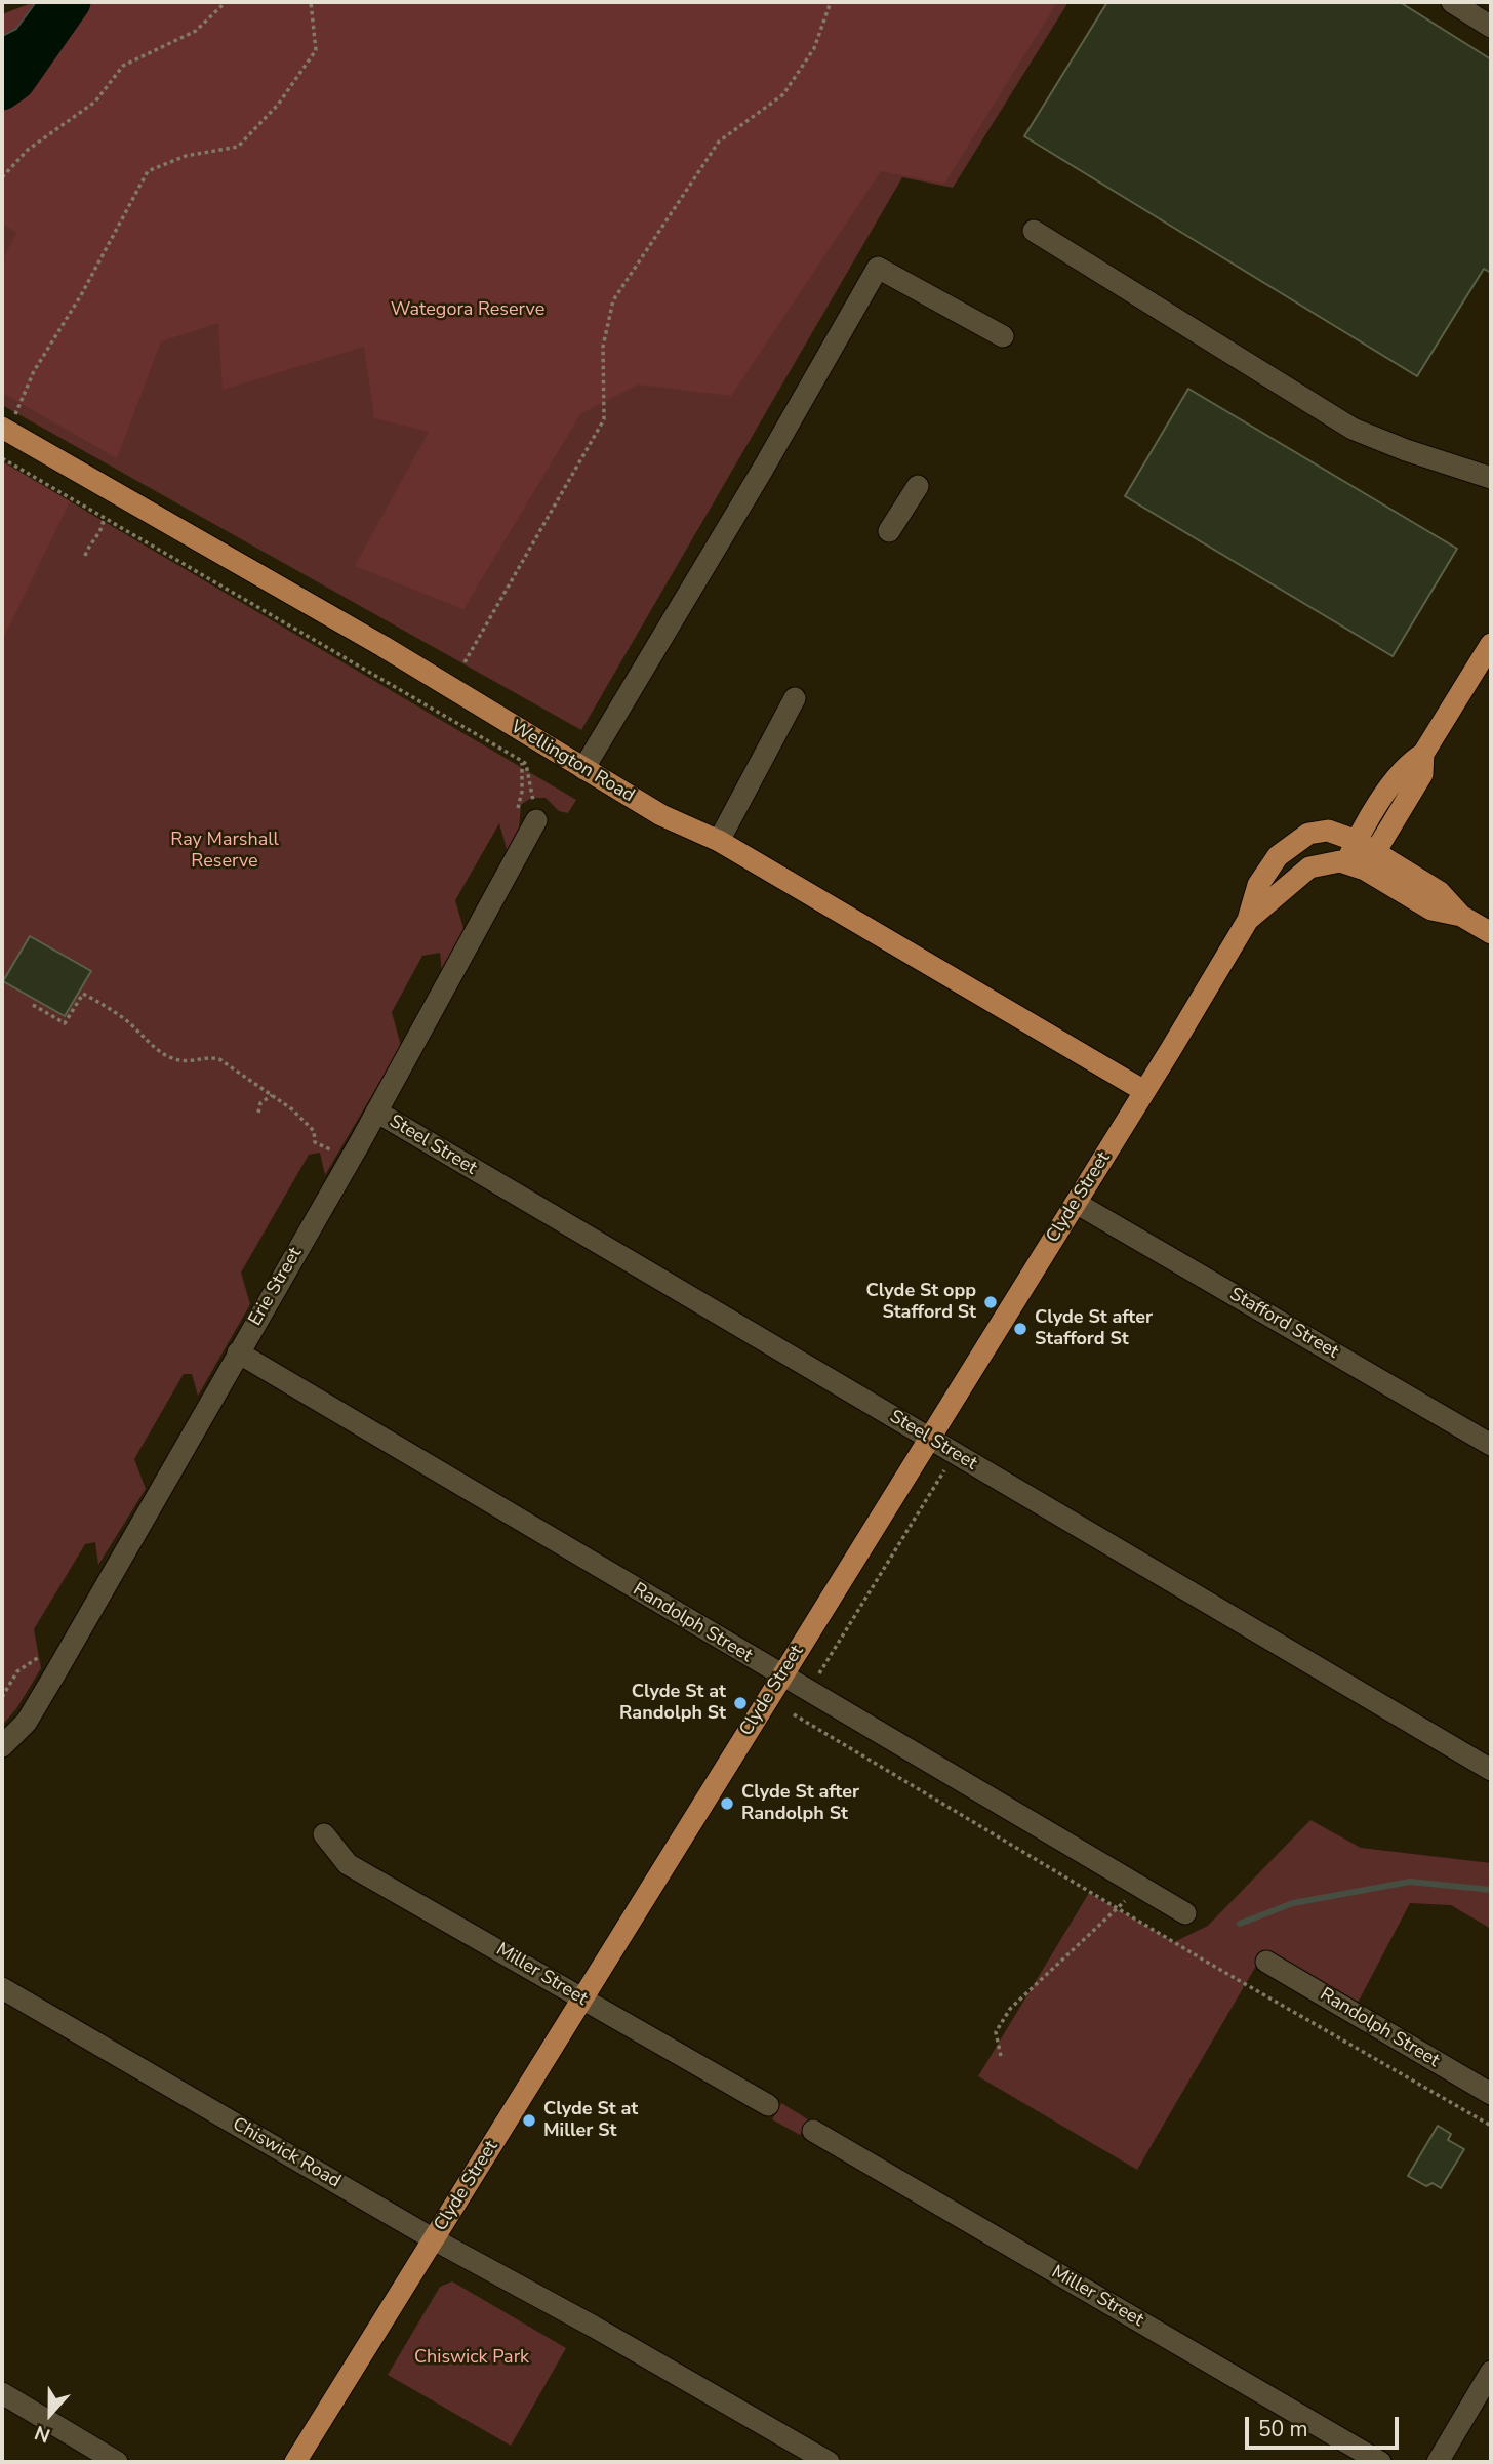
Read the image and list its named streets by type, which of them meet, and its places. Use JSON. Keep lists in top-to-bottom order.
{
  "streets": {
    "main road": ["Wellington Road", "Clyde Street"],
    "street": [
      "Steel Street",
      "Erie Street",
      "Stafford Street",
      "Randolph Street",
      "Miller Street",
      "Chiswick Road"
    ]
  },
  "crossings": [
    ["Wellington Road", "Clyde Street"],
    ["Steel Street", "Clyde Street"],
    ["Steel Street", "Erie Street"],
    ["Clyde Street", "Stafford Street"],
    ["Clyde Street", "Randolph Street"],
    ["Clyde Street", "Miller Street"],
    ["Clyde Street", "Chiswick Road"],
    ["Erie Street", "Randolph Street"]
  ],
  "parks": ["Wategora Reserve", "Ray Marshall Reserve", "Chiswick Park"],
  "places": [
    "Clyde St opp Stafford St",
    "Clyde St after Stafford St",
    "Clyde St at Randolph St",
    "Clyde St after Randolph St",
    "Clyde St at Miller St"
  ],
  "scale_bar": "50 m",
  "north": "bottom"
}
